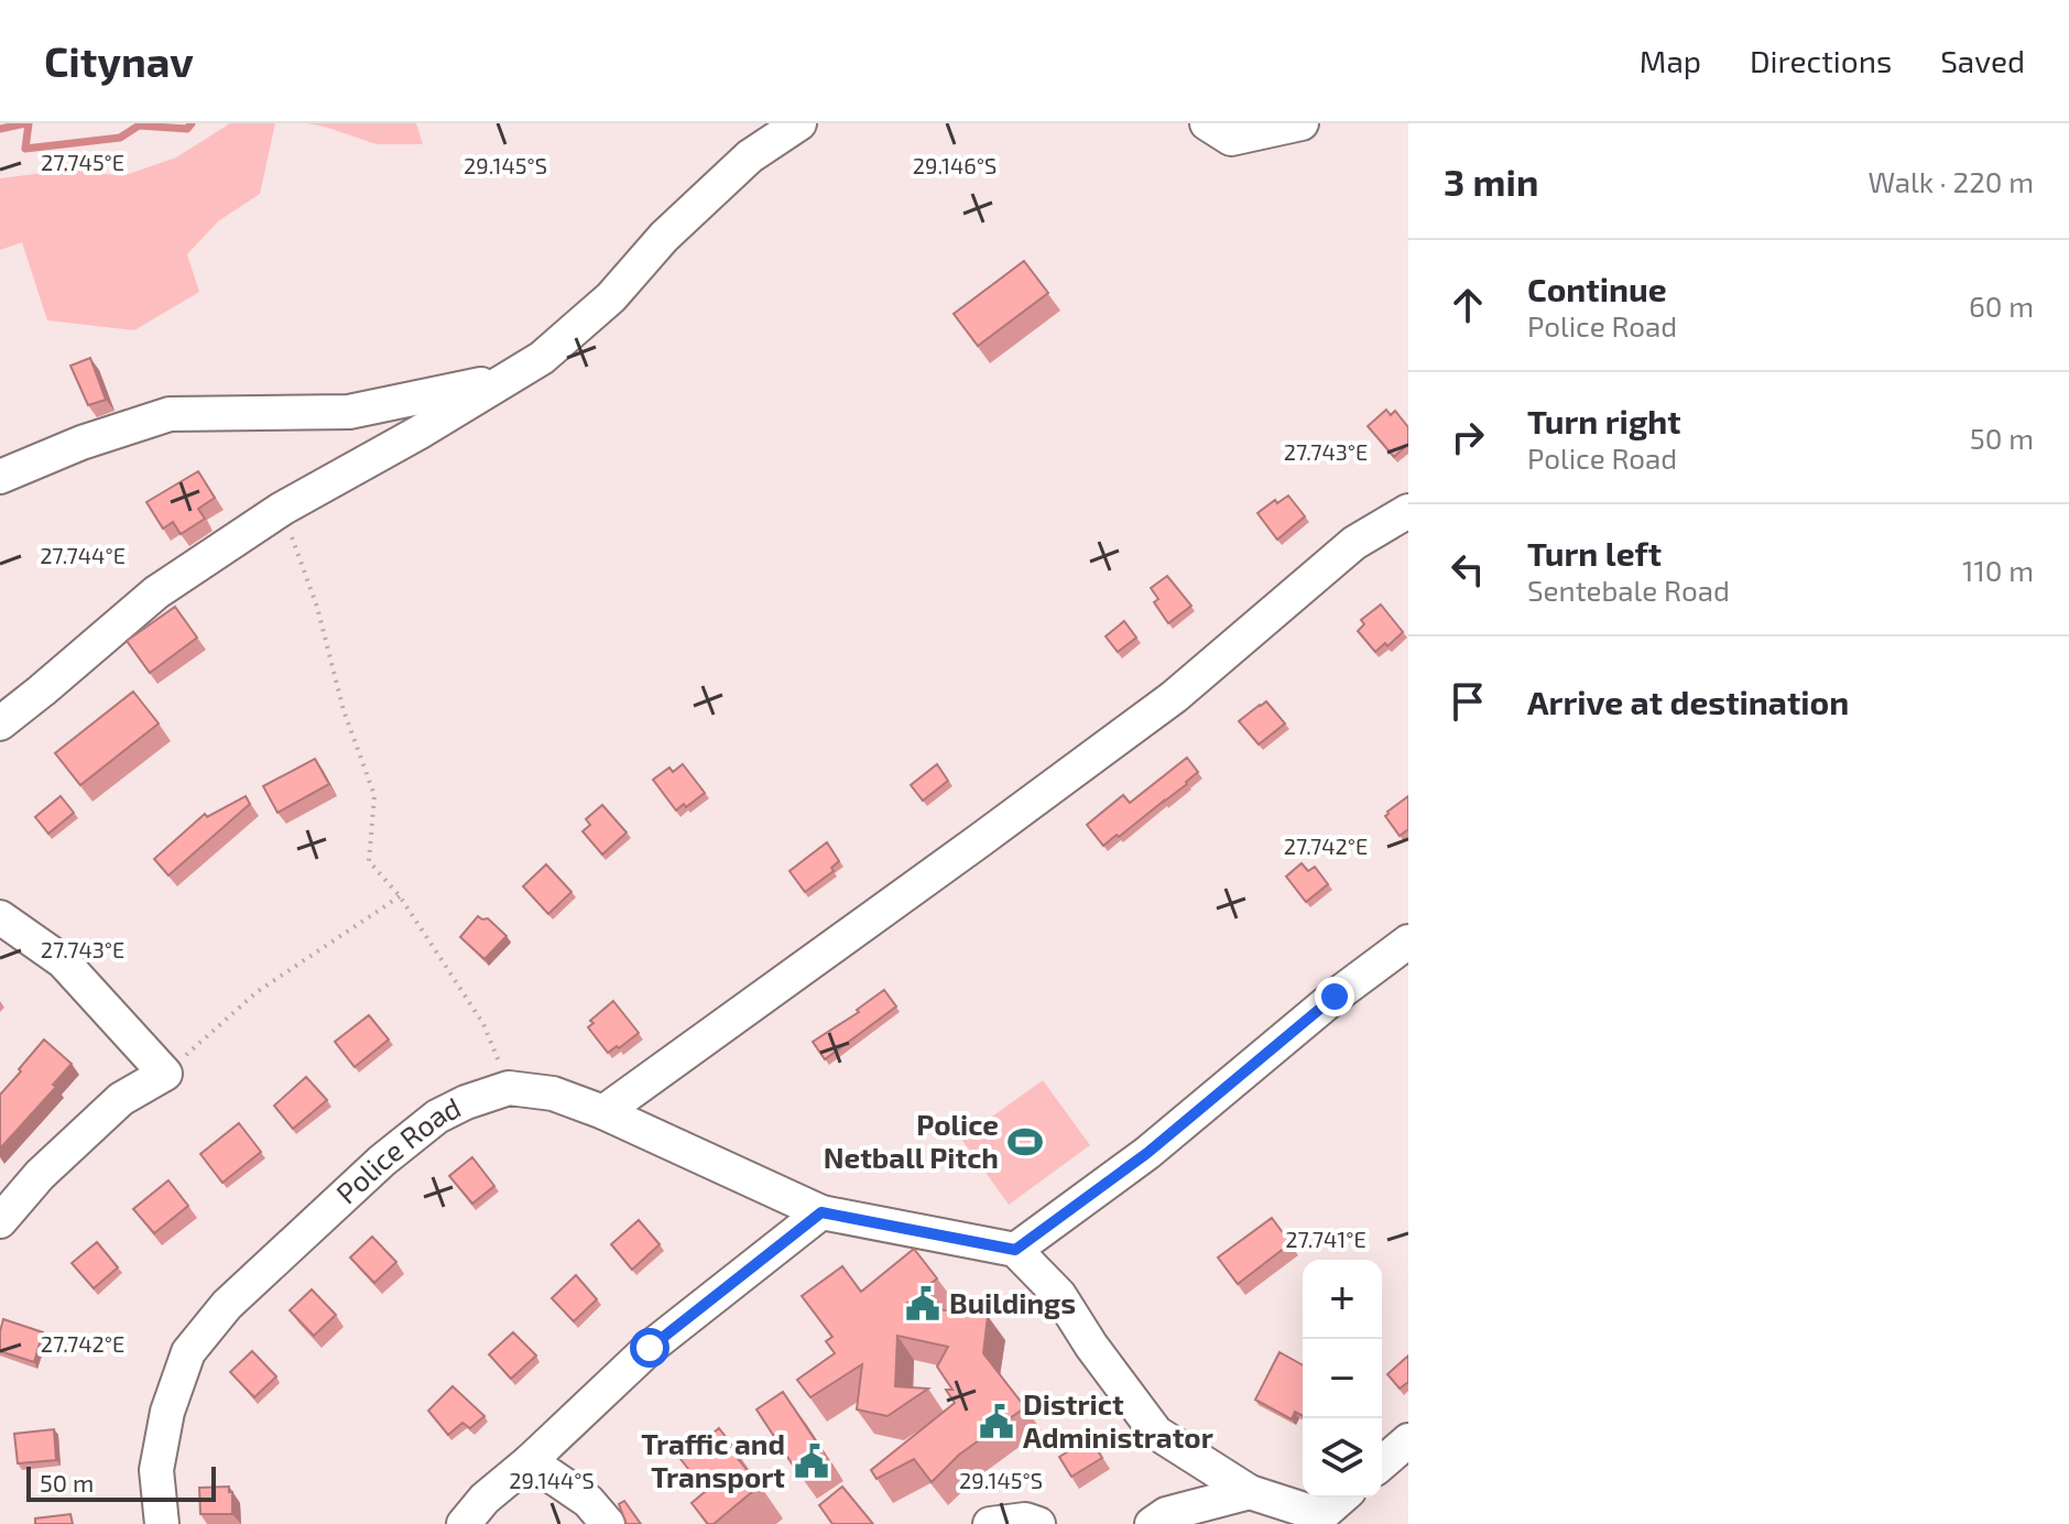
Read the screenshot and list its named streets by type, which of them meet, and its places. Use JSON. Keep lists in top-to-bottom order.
{
  "streets": {
    "street": ["Police Road"]
  },
  "places": {
    "sports": ["Police Netball Pitch"],
    "public building": ["Buildings", "District Administrator", "Traffic and Transport"]
  },
  "scale_bar": "50 m",
  "page": {
    "header": "Citynav",
    "nav": ["Map", "Directions", "Saved"],
    "heading": ["3 min", "Walk · 220 m"],
    "list": [
      ["Continue", "Police Road", "60 m"],
      ["Turn right", "Police Road", "50 m"],
      ["Turn left", "Sentebale Road", "110 m"],
      "Arrive at destination"
    ],
    "map_buttons": ["+", "−"],
    "scale": "50 m"
  },
  "coordinates": [
    "27.745°E",
    "29.145°S",
    "29.146°S",
    "27.743°E",
    "27.744°E",
    "27.742°E",
    "27.741°E",
    "29.144°S"
  ]
}
